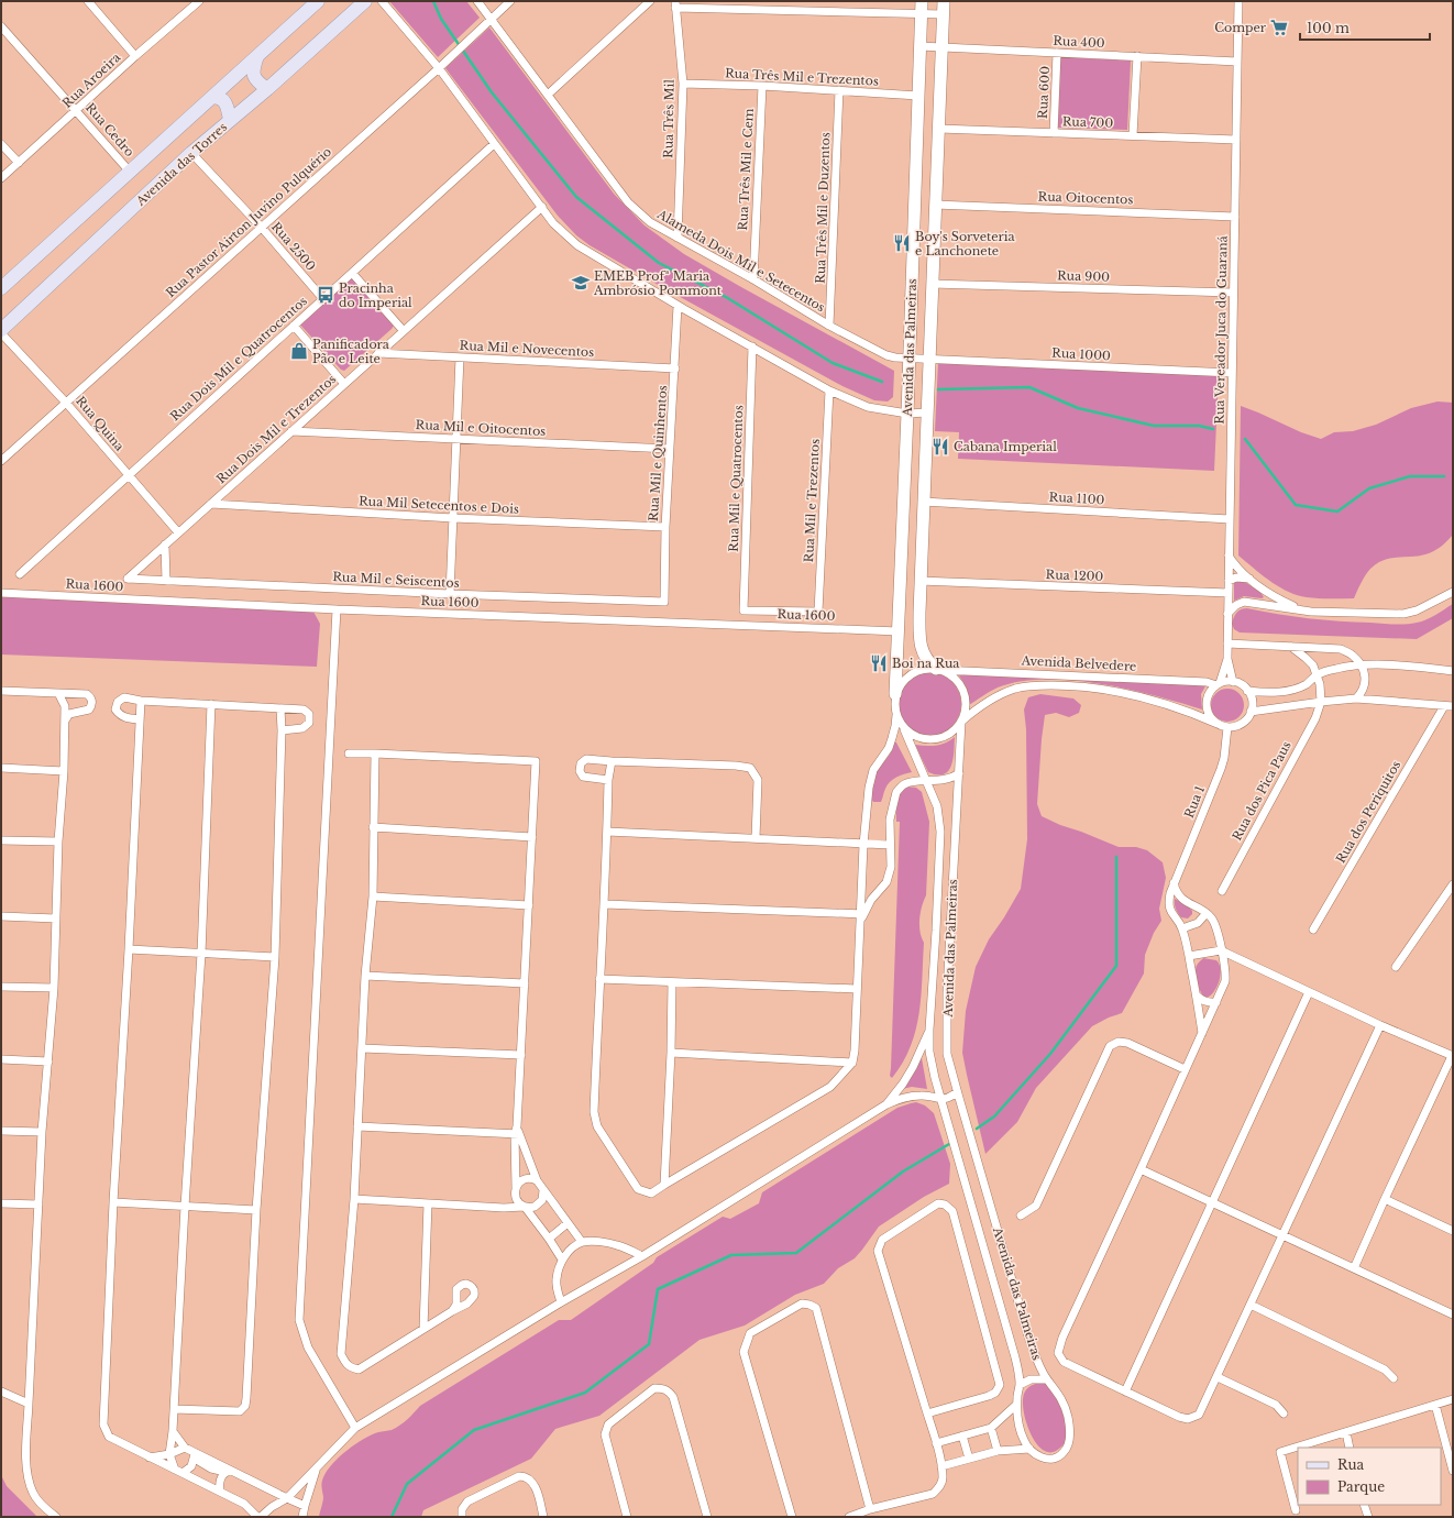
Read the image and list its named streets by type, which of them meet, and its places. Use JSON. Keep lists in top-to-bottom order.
{
  "streets": {
    "main road": ["Avenida das Torres"],
    "street": [
      "Rua 400",
      "Rua Três Mil e Trezentos",
      "Rua Aroeira",
      "Rua 600",
      "Rua Três Mil",
      "Rua 700",
      "Rua Cedro",
      "Rua Três Mil e Cem",
      "Rua Oitocentos",
      "Rua Três Mil e Duzentos",
      "Rua Pastor Airton Juvino Pulquério",
      "Rua 2500",
      "Alameda Dois Mil e Setecentos",
      "Rua 900",
      "Rua Vereador Juca do Guaraná",
      "Avenida das Palmeiras",
      "Rua Mil e Novecentos",
      "Rua 1000",
      "Rua Dois Mil e Quatrocentos",
      "Rua Quina",
      "Rua Mil e Oitocentos",
      "Rua Dois Mil e Trezentos",
      "Rua Mil e Quinhentos",
      "Rua Mil e Quatrocentos",
      "Rua 1100",
      "Rua Mil e Trezentos",
      "Rua Mil Setecentos e Dois",
      "Rua 1200",
      "Rua Mil e Seiscentos",
      "Rua 1600",
      "Avenida Belvedere",
      "Rua dos Pica Paus",
      "Rua 1",
      "Rua dos Periquitos"
    ]
  },
  "crossings": [
    ["Rua 400", "Rua 600"],
    ["Rua 400", "Rua Vereador Juca do Guaraná"],
    ["Rua 400", "Avenida das Palmeiras"],
    ["Rua Três Mil e Trezentos", "Rua Três Mil"],
    ["Rua Três Mil e Trezentos", "Rua Três Mil e Cem"],
    ["Rua Três Mil e Trezentos", "Rua Três Mil e Duzentos"],
    ["Rua Três Mil e Trezentos", "Avenida das Palmeiras"],
    ["Rua Aroeira", "Rua Cedro"],
    ["Rua 600", "Rua 700"],
    ["Rua Três Mil", "Alameda Dois Mil e Setecentos"],
    ["Rua 700", "Rua Vereador Juca do Guaraná"],
    ["Rua 700", "Avenida das Palmeiras"],
    ["Avenida das Torres", "Rua 2500"],
    ["Rua Três Mil e Cem", "Alameda Dois Mil e Setecentos"],
    ["Rua Oitocentos", "Rua Vereador Juca do Guaraná"],
    ["Rua Oitocentos", "Avenida das Palmeiras"],
    ["Rua Três Mil e Duzentos", "Alameda Dois Mil e Setecentos"],
    ["Rua Pastor Airton Juvino Pulquério", "Rua 2500"],
    ["Rua Pastor Airton Juvino Pulquério", "Alameda Dois Mil e Setecentos"],
    ["Rua Pastor Airton Juvino Pulquério", "Rua Quina"],
    ["Rua 2500", "Rua Dois Mil e Quatrocentos"],
    ["Alameda Dois Mil e Setecentos", "Avenida das Palmeiras"],
    ["Alameda Dois Mil e Setecentos", "Rua 1000"],
    ["Rua 900", "Rua Vereador Juca do Guaraná"],
    ["Rua 900", "Avenida das Palmeiras"],
    ["Rua Vereador Juca do Guaraná", "Rua 1000"],
    ["Rua Vereador Juca do Guaraná", "Rua 1100"],
    ["Rua Vereador Juca do Guaraná", "Rua 1200"],
    ["Rua Vereador Juca do Guaraná", "Avenida Belvedere"],
    ["Rua Vereador Juca do Guaraná", "Rua 1"],
    ["Avenida das Palmeiras", "Rua 1000"],
    ["Avenida das Palmeiras", "Rua 1100"],
    ["Avenida das Palmeiras", "Rua 1200"],
    ["Avenida das Palmeiras", "Rua 1600"],
    ["Avenida das Palmeiras", "Avenida Belvedere"],
    ["Rua Mil e Novecentos", "Rua Dois Mil e Trezentos"],
    ["Rua Mil e Novecentos", "Rua Mil e Quinhentos"],
    ["Rua Dois Mil e Quatrocentos", "Rua Quina"],
    ["Rua Quina", "Rua Dois Mil e Trezentos"],
    ["Rua Mil e Oitocentos", "Rua Dois Mil e Trezentos"],
    ["Rua Mil e Oitocentos", "Rua Mil e Quinhentos"],
    ["Rua Dois Mil e Trezentos", "Rua Mil Setecentos e Dois"],
    ["Rua Dois Mil e Trezentos", "Rua Mil e Seiscentos"],
    ["Rua Mil e Quinhentos", "Rua Mil Setecentos e Dois"],
    ["Rua Mil e Quinhentos", "Rua Mil e Seiscentos"],
    ["Rua Mil e Quatrocentos", "Rua Mil e Trezentos"],
    ["Avenida Belvedere", "Rua 1"]
  ],
  "places": {
    "supermarket": ["Comper"],
    "restaurant": ["Boy's Sorveteria e Lanchonete", "Cabana Imperial", "Boi na Rua"],
    "school or university": ["EMEB Profª Maria Ambrósio Pommont"],
    "bus stop": ["Pracinha do Imperial"],
    "shop": ["Panificadora Pão e Leite"]
  },
  "legend": ["Rua", "Parque"],
  "scale_bar": "100 m"
}
